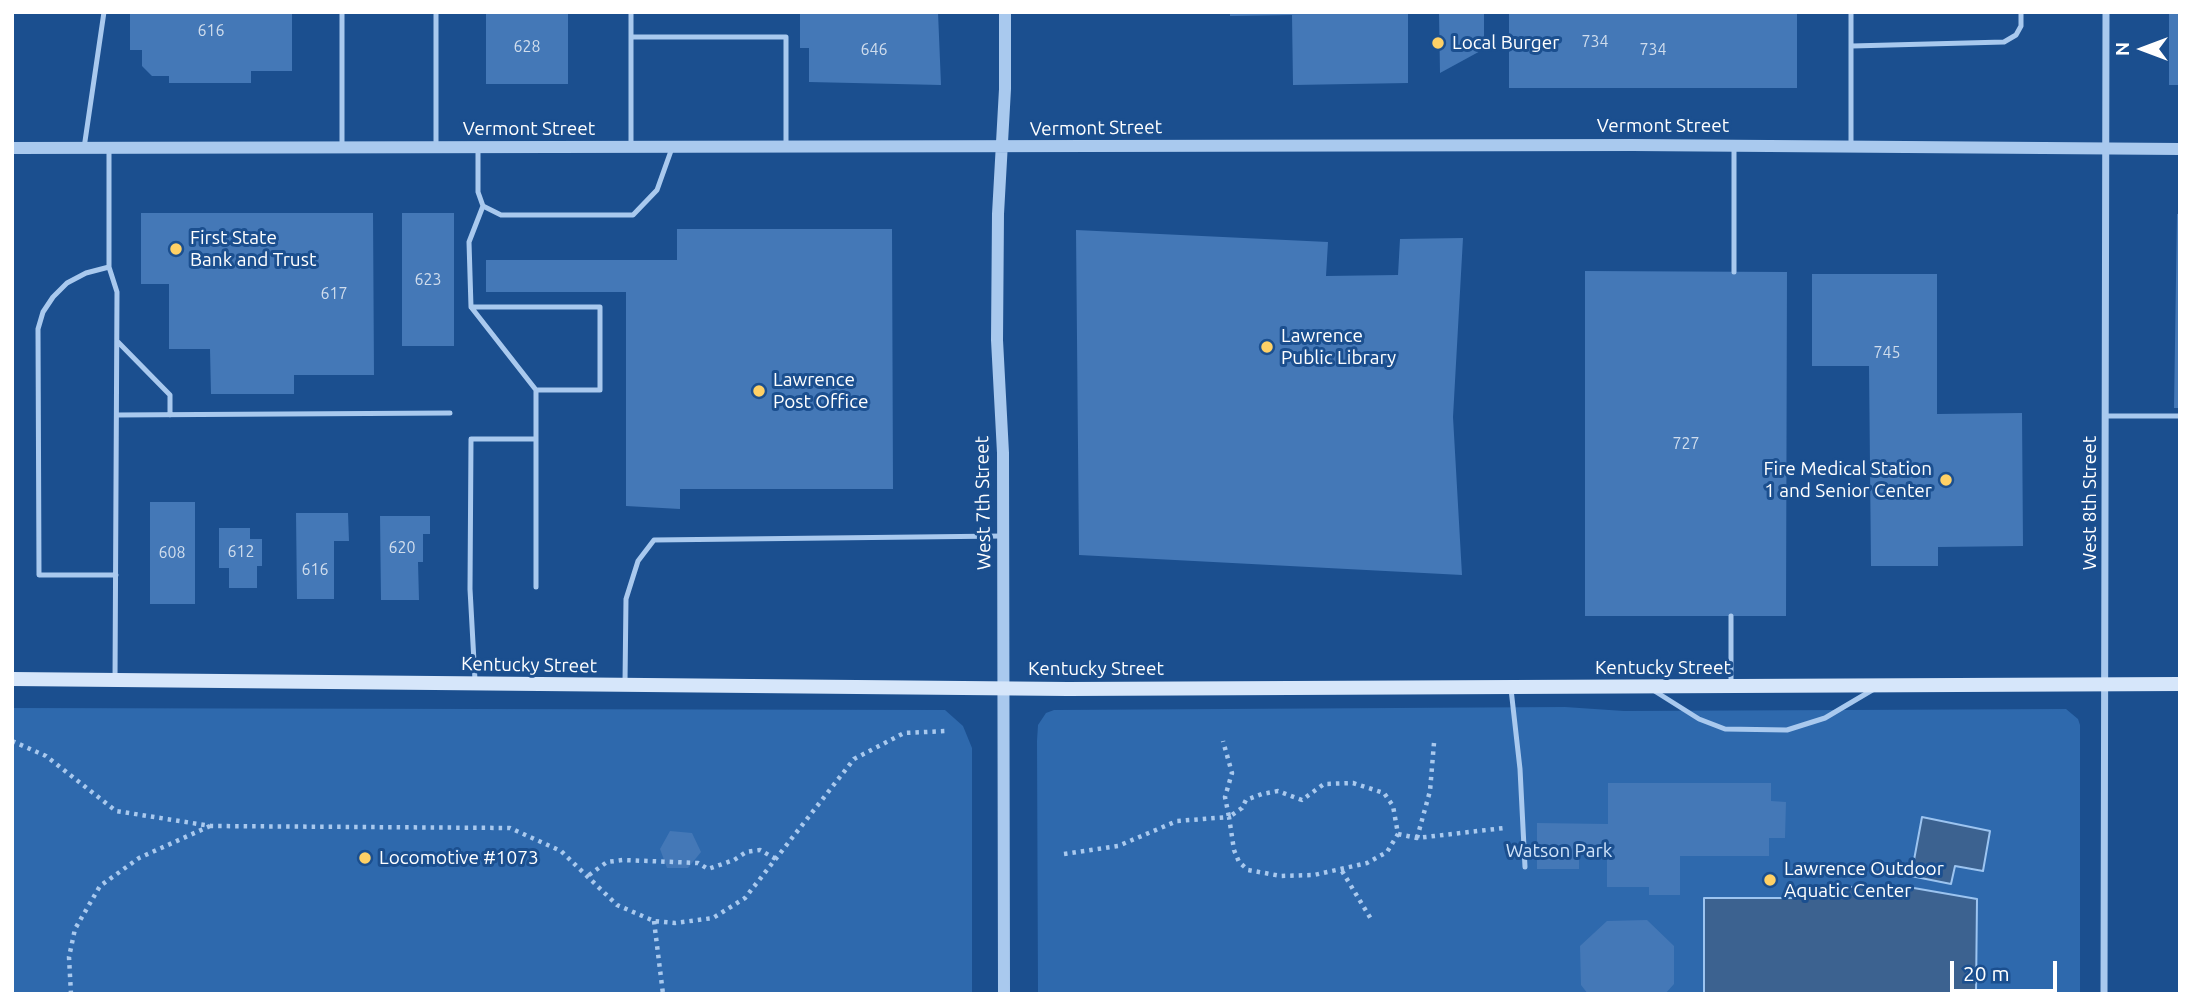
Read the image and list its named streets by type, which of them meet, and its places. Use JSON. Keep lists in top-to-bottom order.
{
  "streets": {
    "main road": ["Kentucky Street"],
    "street": ["Vermont Street", "West 7th Street", "West 8th Street"]
  },
  "crossings": [
    ["Vermont Street", "West 7th Street"],
    ["Vermont Street", "West 8th Street"],
    ["West 7th Street", "Kentucky Street"],
    ["West 8th Street", "Kentucky Street"]
  ],
  "parks": ["Watson Park"],
  "places": [
    "Local Burger",
    "First State Bank and Trust",
    "Lawrence Public Library",
    "Lawrence Post Office",
    "Fire Medical Station 1 and Senior Center",
    "Locomotive #1073",
    "Lawrence Outdoor Aquatic Center"
  ],
  "house_numbers": [
    "616",
    "734",
    "628",
    "646",
    "734",
    "623",
    "617",
    "745",
    "727",
    "620",
    "612",
    "608",
    "616"
  ],
  "scale_bar": "20 m",
  "north": "left"
}
